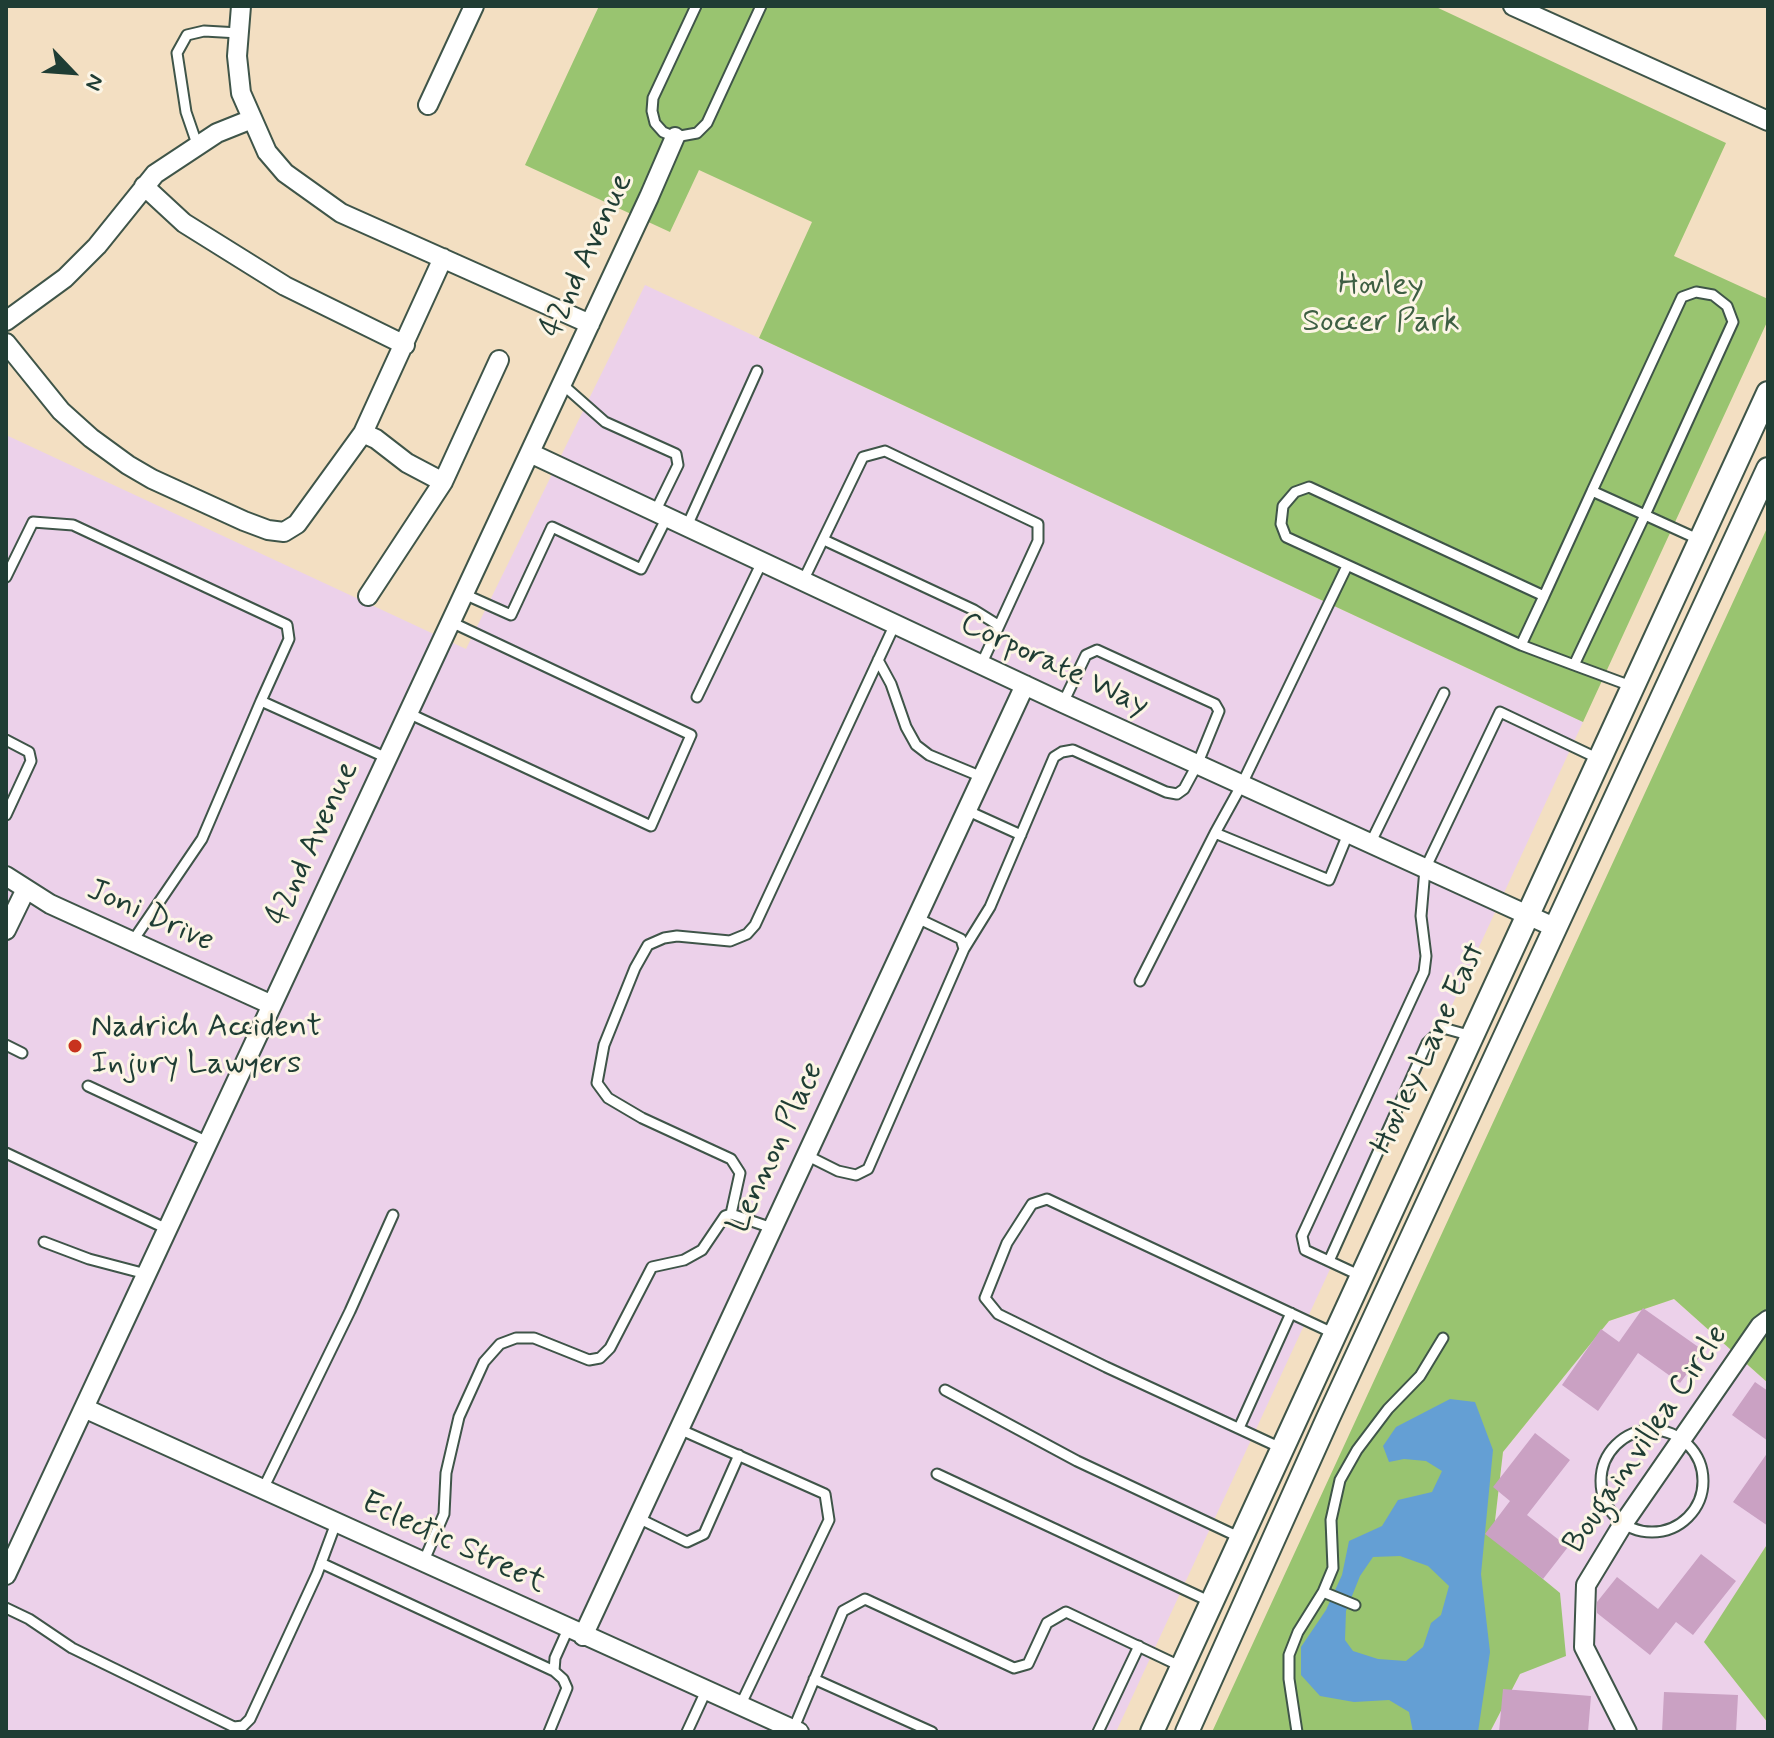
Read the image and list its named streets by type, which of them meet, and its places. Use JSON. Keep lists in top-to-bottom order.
{
  "streets": {
    "street": [
      "42nd Avenue",
      "Corporate Way",
      "Joni Drive",
      "Hovley Lane East",
      "Lennon Place",
      "Bougainvillea Circle",
      "Eclectic Street"
    ]
  },
  "crossings": [
    ["42nd Avenue", "Corporate Way"],
    ["42nd Avenue", "Joni Drive"],
    ["42nd Avenue", "Eclectic Street"],
    ["Corporate Way", "Hovley Lane East"],
    ["Corporate Way", "Lennon Place"],
    ["Lennon Place", "Eclectic Street"]
  ],
  "parks": ["Hovley Soccer Park"],
  "places": ["Nadrich Accident Injury Lawyers"],
  "north": "bottom right"
}
